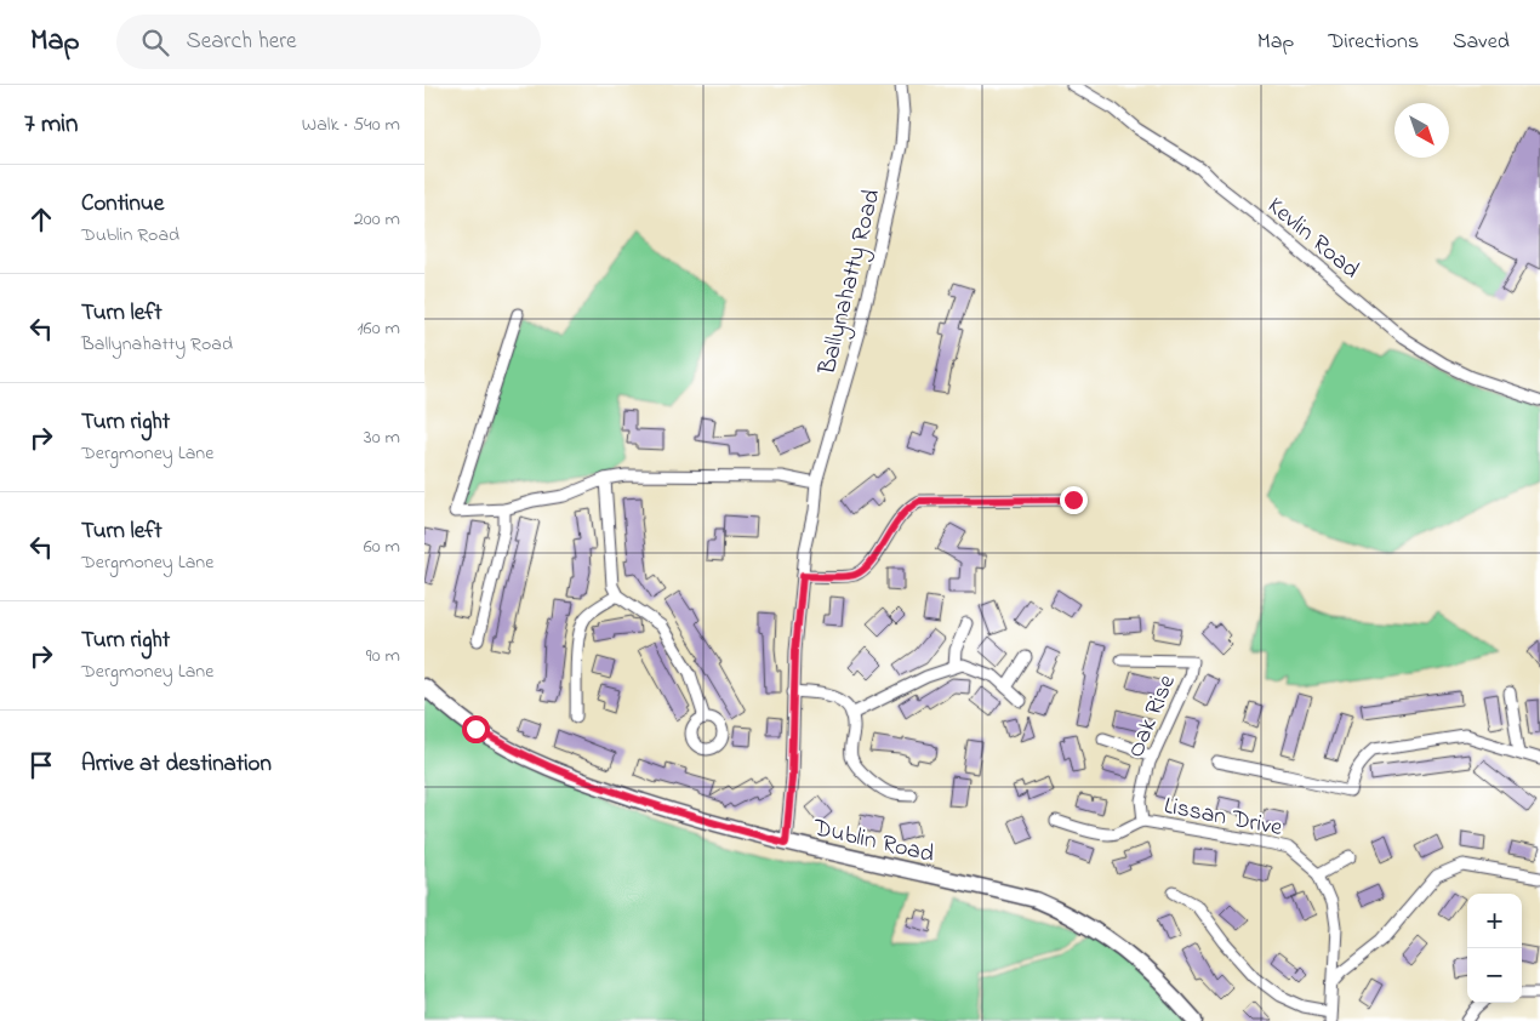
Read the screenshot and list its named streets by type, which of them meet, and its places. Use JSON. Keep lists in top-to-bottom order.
{
  "streets": {
    "street": [
      "Kevlin Road",
      "Ballynahatty Road",
      "Oak Rise",
      "Lissan Drive",
      "Dublin Road"
    ]
  },
  "crossings": [
    ["Ballynahatty Road", "Dublin Road"],
    ["Oak Rise", "Lissan Drive"]
  ],
  "north": "bottom right",
  "page": {
    "header": "Map",
    "search": "Search here",
    "nav": ["Map", "Directions", "Saved"],
    "heading": ["7 min", "Walk · 540 m"],
    "list": [
      ["Continue", "Dublin Road", "200 m"],
      ["Turn left", "Ballynahatty Road", "160 m"],
      ["Turn right", "Dergmoney Lane", "30 m"],
      ["Turn left", "Dergmoney Lane", "60 m"],
      ["Turn right", "Dergmoney Lane", "90 m"],
      "Arrive at destination"
    ],
    "map_buttons": ["+", "−"]
  }
}
